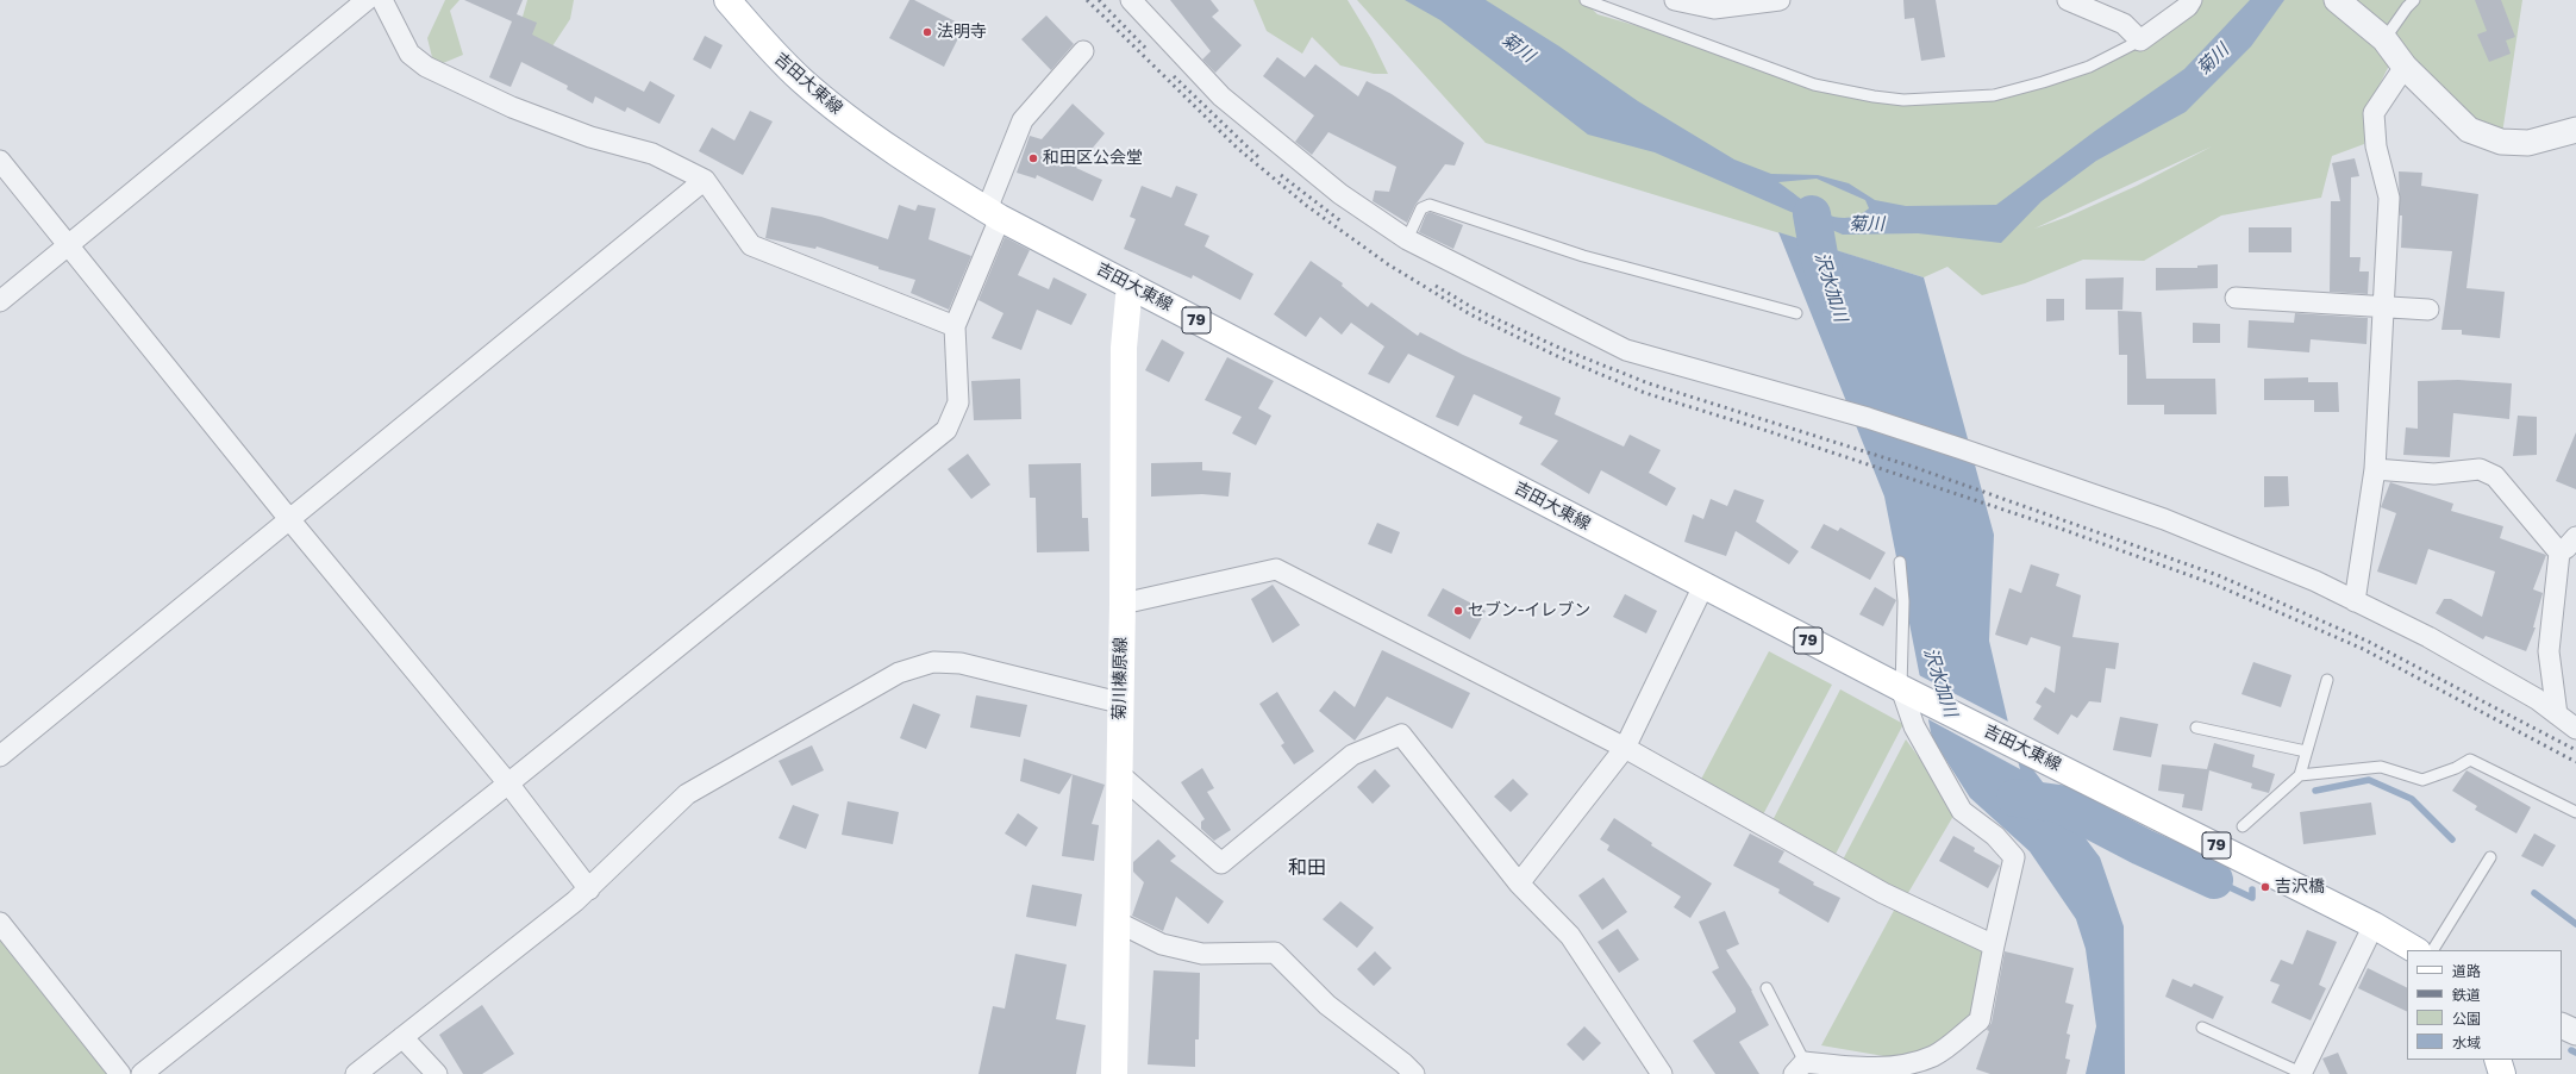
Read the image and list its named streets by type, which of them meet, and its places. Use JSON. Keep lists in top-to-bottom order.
{
  "streets": {
    "main road": ["吉田大東線", "79", "菊川榛原線"]
  },
  "crossings": [
    ["吉田大東線", "菊川榛原線"]
  ],
  "districts": ["和田"],
  "water": ["菊川", "沢水加川"],
  "places": [
    "法明寺",
    "和田区公会堂",
    "セブン-イレブン",
    "吉沢橋"
  ],
  "legend": [
    "道路",
    "鉄道",
    "公園",
    "水域"
  ]
}
